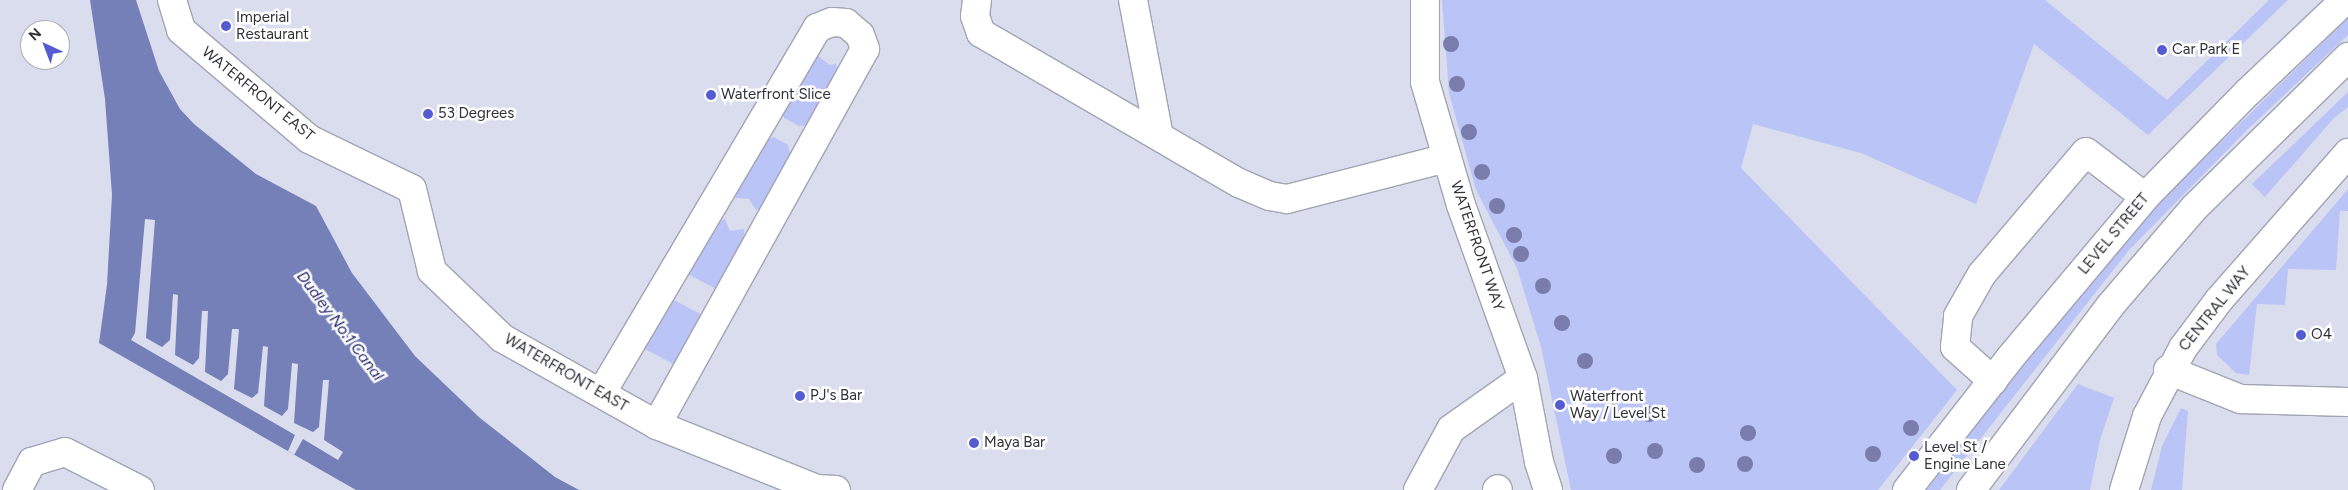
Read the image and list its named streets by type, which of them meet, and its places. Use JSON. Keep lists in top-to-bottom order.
{
  "streets": {
    "street": [
      "WATERFRONT EAST",
      "LEVEL STREET",
      "WATERFRONT WAY",
      "CENTRAL WAY"
    ]
  },
  "water": ["Dudley No.1 Canal"],
  "places": [
    "Imperial Restaurant",
    "Car Park E",
    "Waterfront Slice",
    "53 Degrees",
    "O4",
    "PJ's Bar",
    "Waterfront Way / Level St",
    "Maya Bar",
    "Level St / Engine Lane"
  ],
  "north": "top left"
}
